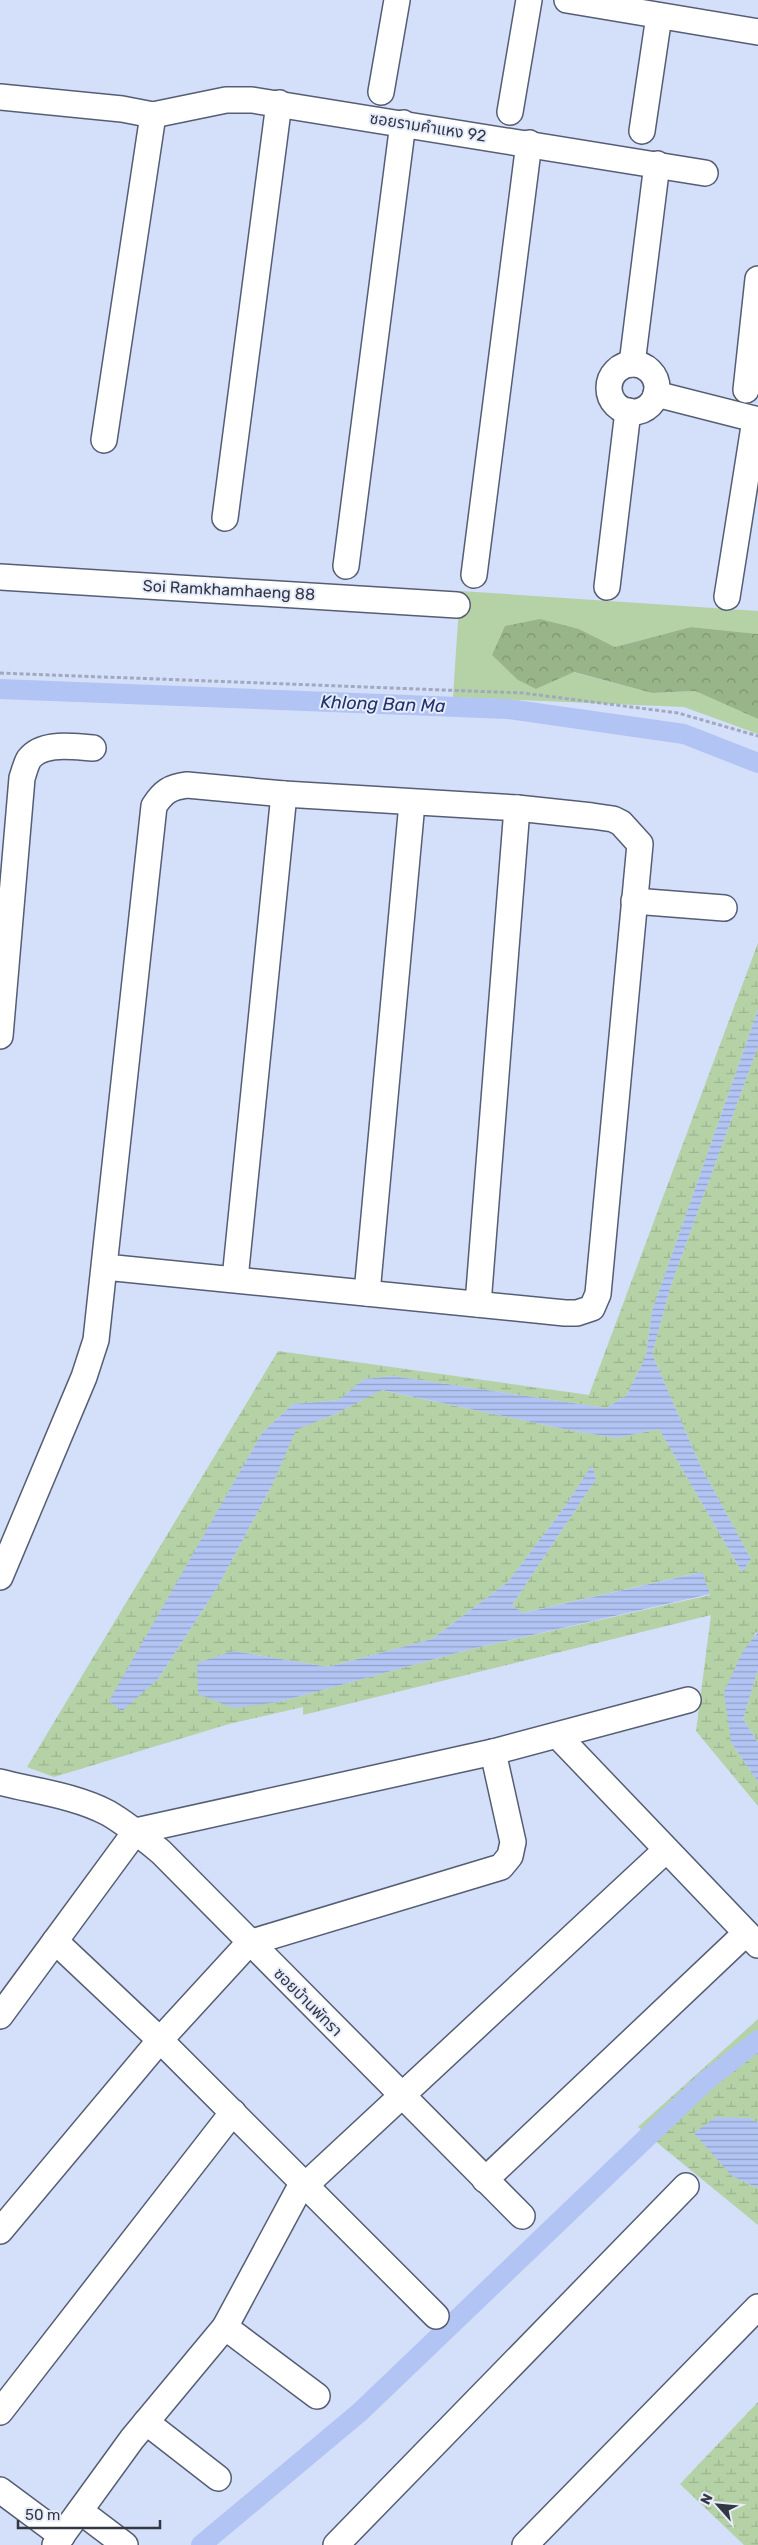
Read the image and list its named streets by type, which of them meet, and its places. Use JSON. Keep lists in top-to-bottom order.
{
  "streets": {
    "street": ["ซอยรามคําแหง 92", "Soi Ramkhamhaeng 88", "ซอยบ้านพัทรา"]
  },
  "water": ["Khlong Ban Ma"],
  "scale_bar": "50 m",
  "north": "top left"
}
